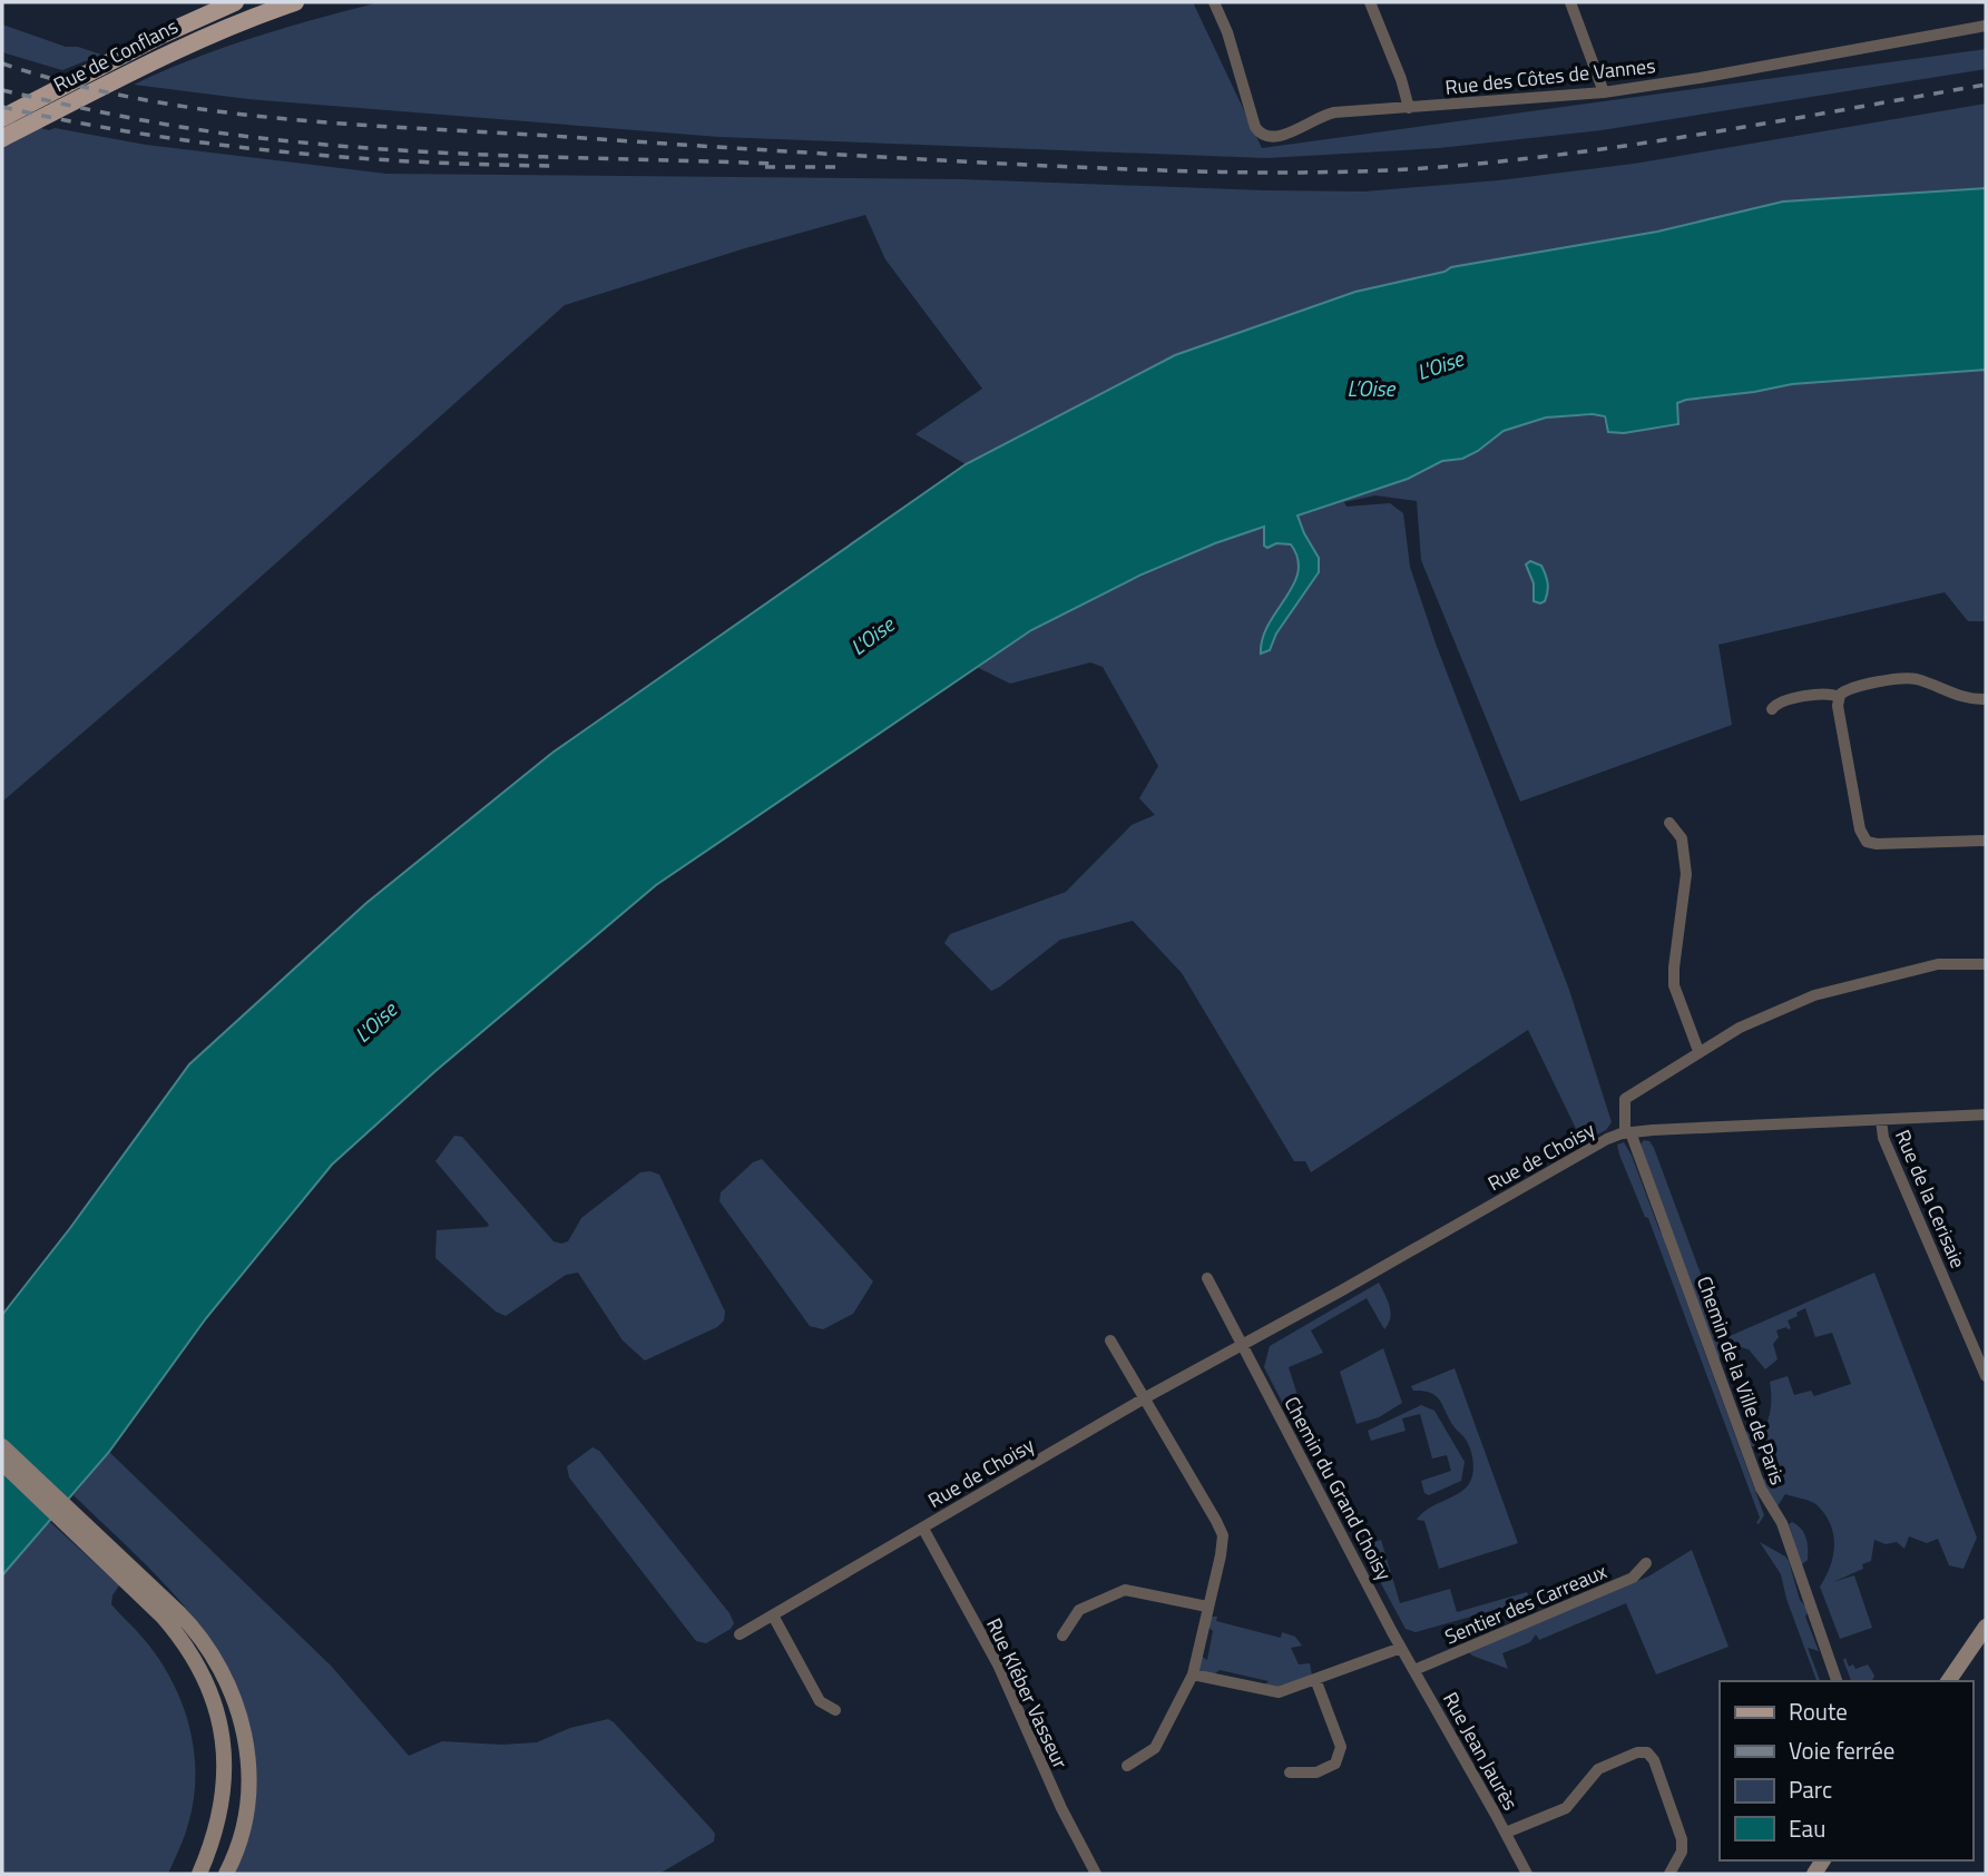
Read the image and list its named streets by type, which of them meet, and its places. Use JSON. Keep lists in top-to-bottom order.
{
  "streets": {
    "main road": ["Rue de Conflans"],
    "street": [
      "Rue des Côtes de Vannes",
      "Rue de Choisy",
      "Rue de la Cerisaie",
      "Chemin de la Ville de Paris",
      "Chemin du Grand Choisy",
      "Sentier des Carreaux",
      "Rue Kléber Vasseur",
      "Rue Jean Jaurès"
    ]
  },
  "crossings": [
    ["Rue de Choisy", "Rue de la Cerisaie"],
    ["Rue de Choisy", "Chemin de la Ville de Paris"],
    ["Rue de Choisy", "Chemin du Grand Choisy"],
    ["Rue de Choisy", "Rue Kléber Vasseur"],
    ["Chemin du Grand Choisy", "Rue Jean Jaurès"],
    ["Sentier des Carreaux", "Rue Jean Jaurès"]
  ],
  "water": ["L'Oise", "L’Oise"],
  "legend": [
    "Route",
    "Voie ferrée",
    "Parc",
    "Eau"
  ]
}
